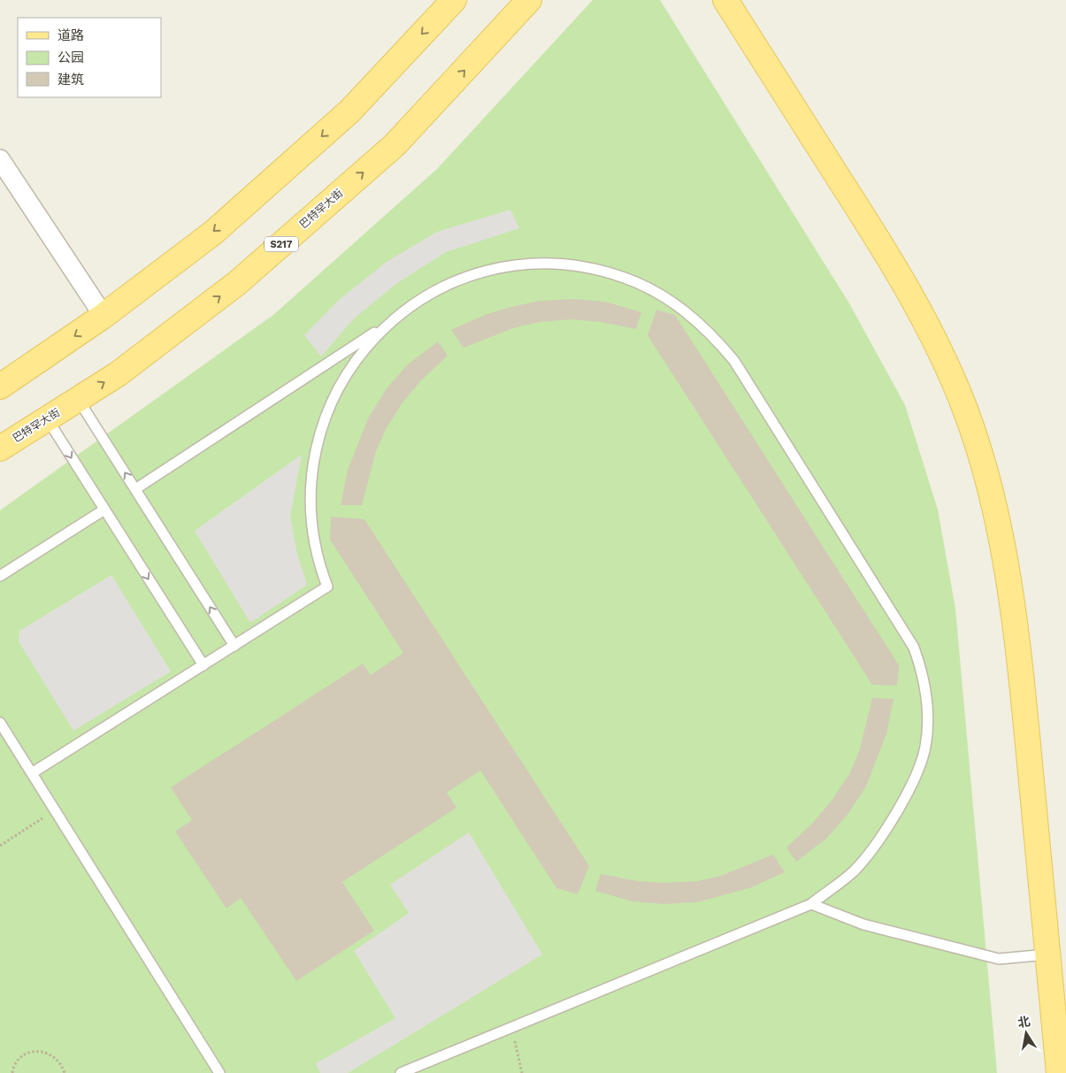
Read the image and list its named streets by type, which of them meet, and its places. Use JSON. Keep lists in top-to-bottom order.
{
  "streets": {
    "main road": ["巴特罕大街", "S217"]
  },
  "legend": ["道路", "公园", "建筑"],
  "north": "top"
}
